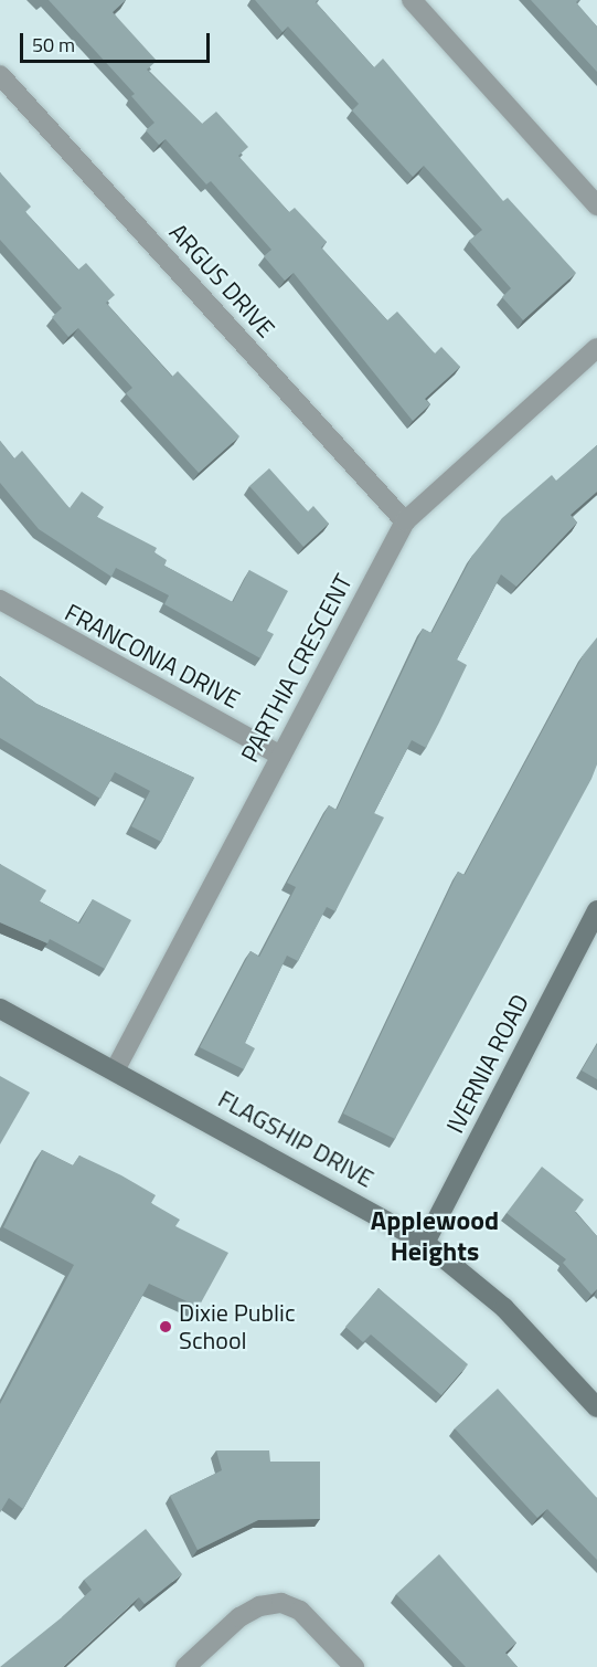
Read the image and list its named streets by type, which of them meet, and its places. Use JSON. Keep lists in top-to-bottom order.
{
  "streets": {
    "street": [
      "ARGUS DRIVE",
      "FRANCONIA DRIVE",
      "PARTHIA CRESCENT",
      "IVERNIA ROAD",
      "FLAGSHIP DRIVE"
    ]
  },
  "crossings": [
    ["ARGUS DRIVE", "PARTHIA CRESCENT"],
    ["FRANCONIA DRIVE", "PARTHIA CRESCENT"],
    ["PARTHIA CRESCENT", "FLAGSHIP DRIVE"],
    ["IVERNIA ROAD", "FLAGSHIP DRIVE"]
  ],
  "districts": ["Applewood Heights"],
  "places": ["Dixie Public School"],
  "scale_bar": "50 m"
}
